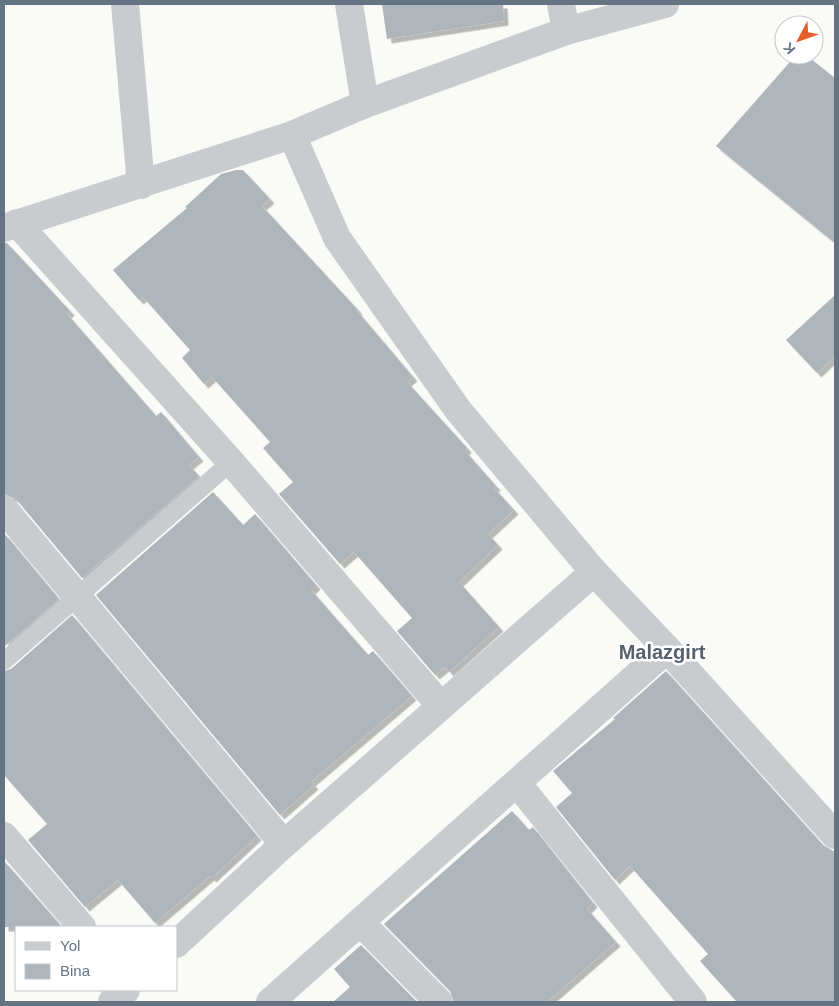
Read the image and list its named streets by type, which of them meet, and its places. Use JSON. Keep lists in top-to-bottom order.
{
  "districts": ["Malazgirt"],
  "legend": ["Yol", "Bina"],
  "north": "bottom left"
}
